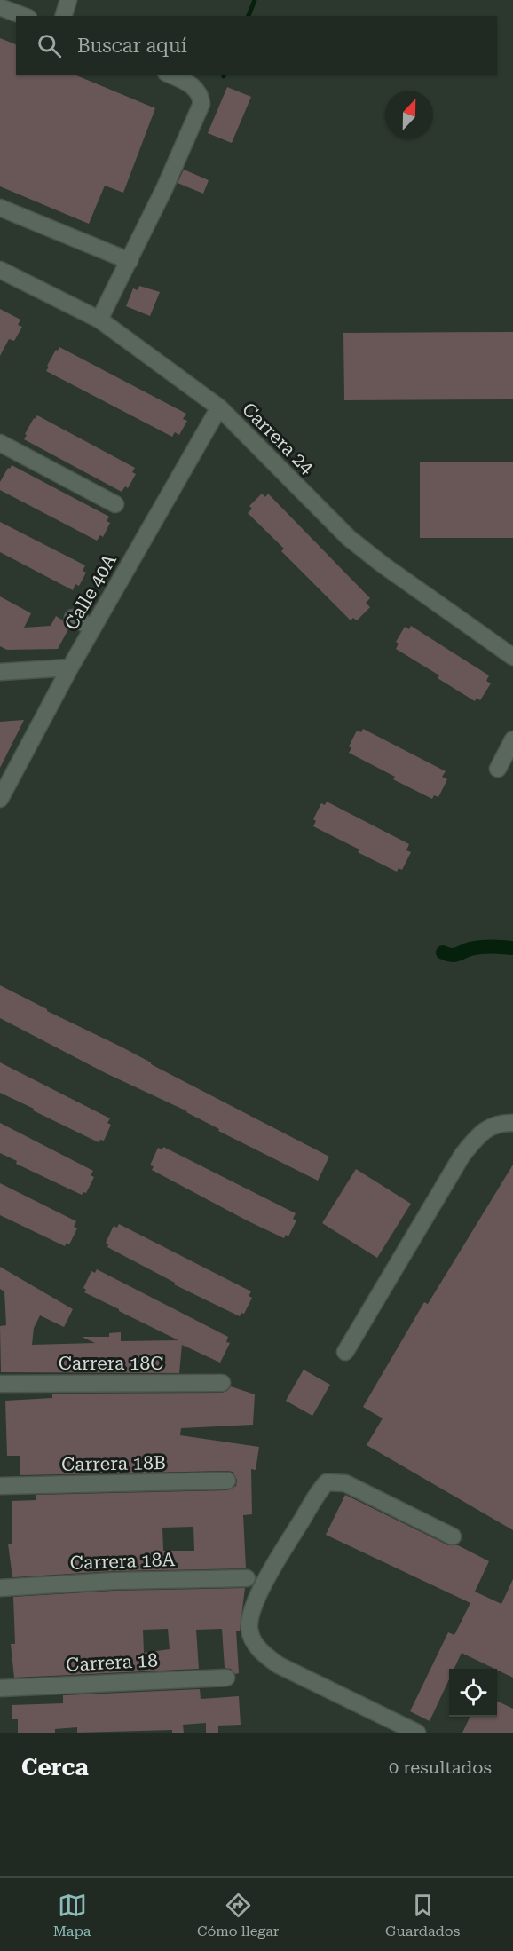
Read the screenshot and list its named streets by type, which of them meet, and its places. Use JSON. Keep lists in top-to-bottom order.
{
  "streets": {
    "street": [
      "Carrera 24",
      "Calle 40A",
      "Carrera 18C",
      "Carrera 18B",
      "Carrera 18A",
      "Carrera 18"
    ]
  },
  "crossings": [
    ["Carrera 24", "Calle 40A"]
  ],
  "north": "top",
  "page": {
    "search": "Buscar aquí",
    "heading": ["Cerca", "0 resultados"],
    "nav": ["Mapa", "Cómo llegar", "Guardados"]
  }
}
